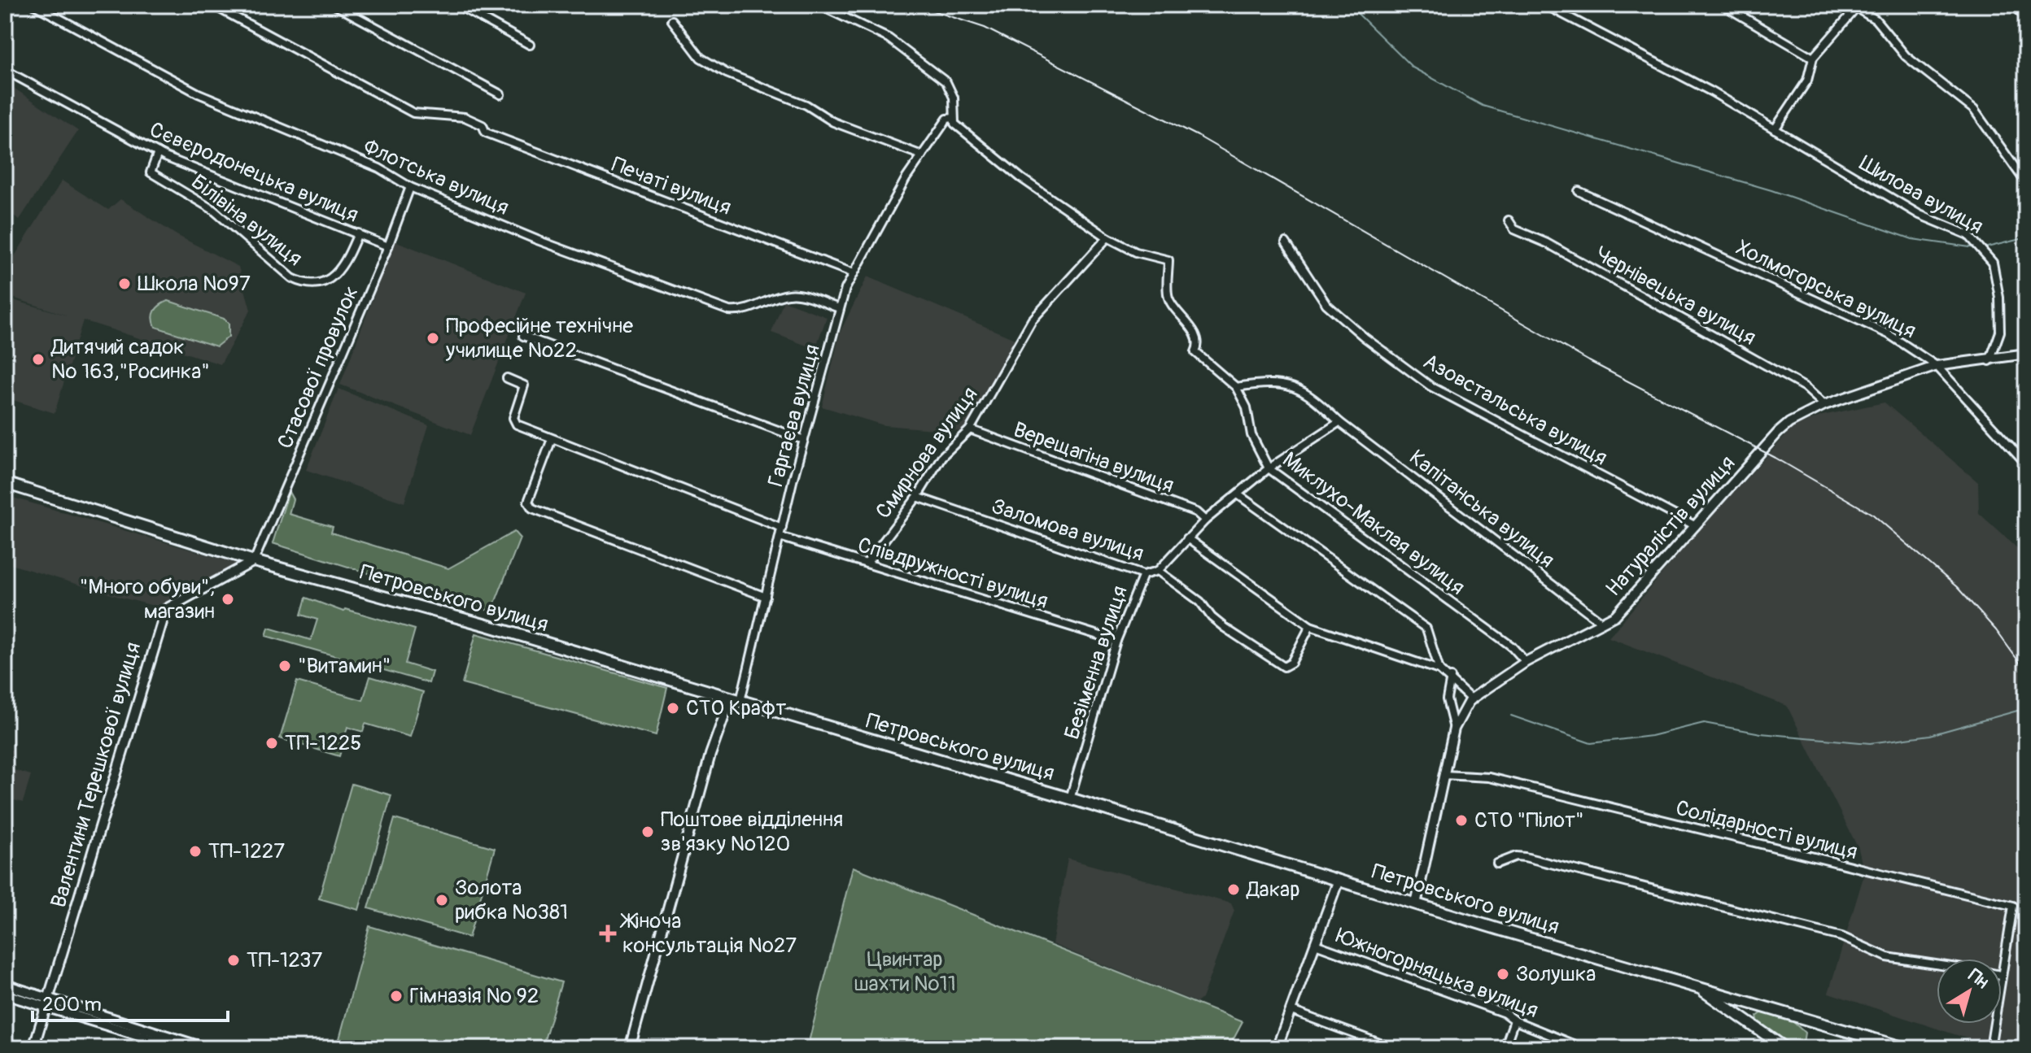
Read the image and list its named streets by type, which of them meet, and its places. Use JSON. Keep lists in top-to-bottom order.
{
  "streets": {
    "main road": ["Петровського вулиця"],
    "street": [
      "Сєвєродонецька вулиця",
      "Флотська вулиця",
      "Печаті вулиця",
      "Шилова вулиця",
      "Білівіна вулиця",
      "Холмогорська вулиця",
      "Чернівецька вулиця",
      "Стасової провулок",
      "Азовстальська вулиця",
      "Гаргаєва вулиця",
      "Смирнова вулиця",
      "Верещагіна вулиця",
      "Капітанська вулиця",
      "Миклухо-Маклая вулиця",
      "Натуралістів вулиця",
      "Заломова вулиця",
      "Співдружності вулиця",
      "Безіменна вулиця",
      "Валентини Терешкової вулиця",
      "Солідарності вулиця",
      "Южногорняцька вулиця"
    ]
  },
  "crossings": [
    ["Сєвєродонецька вулиця", "Білівіна вулиця"],
    ["Сєвєродонецька вулиця", "Стасової провулок"],
    ["Флотська вулиця", "Стасової провулок"],
    ["Флотська вулиця", "Гаргаєва вулиця"],
    ["Печаті вулиця", "Гаргаєва вулиця"],
    ["Шилова вулиця", "Натуралістів вулиця"],
    ["Холмогорська вулиця", "Натуралістів вулиця"],
    ["Чернівецька вулиця", "Натуралістів вулиця"],
    ["Стасової провулок", "Петровського вулиця"],
    ["Стасової провулок", "Валентини Терешкової вулиця"],
    ["Азовстальська вулиця", "Натуралістів вулиця"],
    ["Гаргаєва вулиця", "Співдружності вулиця"],
    ["Гаргаєва вулиця", "Петровського вулиця"],
    ["Смирнова вулиця", "Верещагіна вулиця"],
    ["Смирнова вулиця", "Заломова вулиця"],
    ["Смирнова вулиця", "Співдружності вулиця"],
    ["Капітанська вулиця", "Миклухо-Маклая вулиця"],
    ["Капітанська вулиця", "Натуралістів вулиця"],
    ["Миклухо-Маклая вулиця", "Натуралістів вулиця"],
    ["Натуралістів вулиця", "Петровського вулиця"],
    ["Натуралістів вулиця", "Солідарності вулиця"],
    ["Заломова вулиця", "Безіменна вулиця"],
    ["Співдружності вулиця", "Безіменна вулиця"],
    ["Петровського вулиця", "Безіменна вулиця"],
    ["Петровського вулиця", "Валентини Терешкової вулиця"]
  ],
  "parks": ["Цвинтар шахти №11"],
  "places": {
    "other": [
      "Школа №97",
      "Професійне технічне училище №22",
      "Дитячий садок № 163,\"Росинка\"",
      "\"Много обуви\", магазин",
      "\"Витамин\"",
      "СТО Крафт",
      "ТП-1225",
      "СТО \"Пілот\"",
      "Поштове відділення зв'язку №120",
      "ТП-1227",
      "Дакар",
      "Золота рибка №381",
      "ТП-1237",
      "Золушка",
      "Гімназія № 92"
    ],
    "health": ["Жіноча консультація №27"]
  },
  "scale_bar": "200 m",
  "north": "top right"
}
